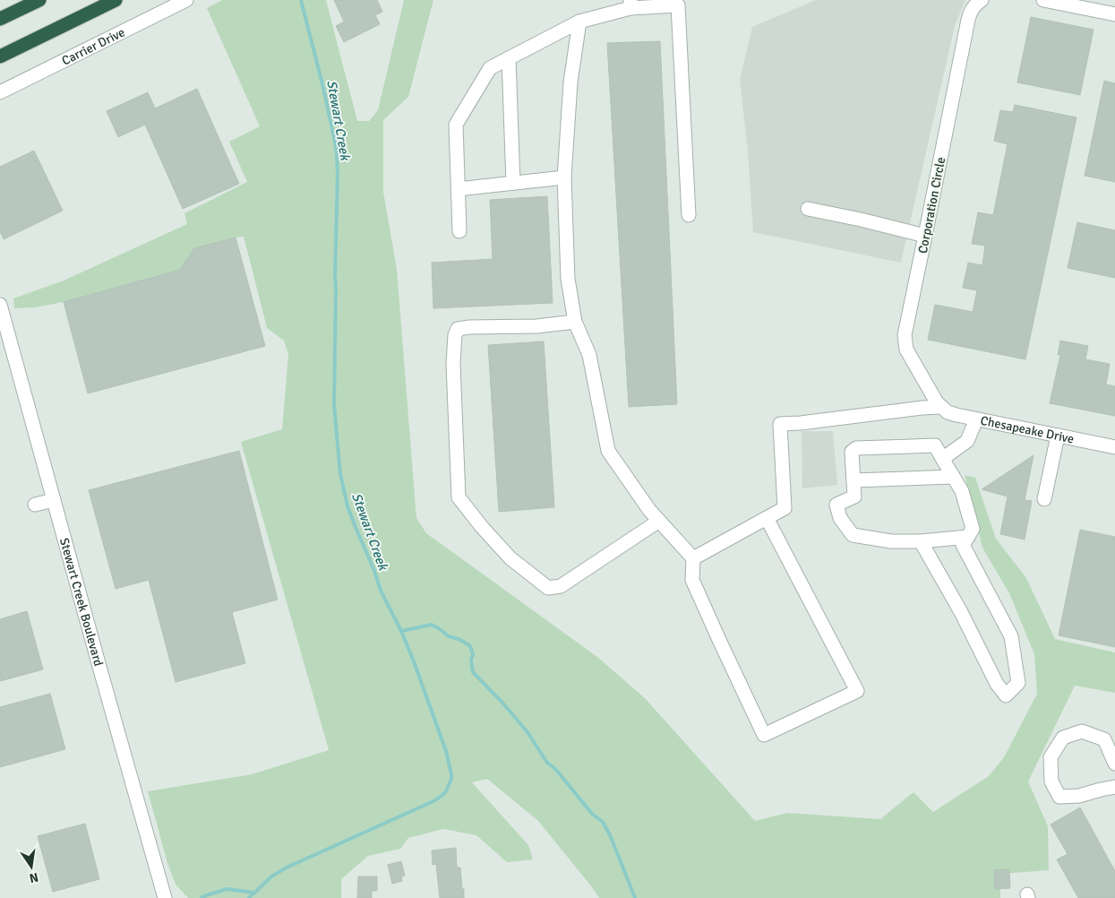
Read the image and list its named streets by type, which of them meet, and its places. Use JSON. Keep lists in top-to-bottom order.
{
  "streets": {
    "street": [
      "Carrier Drive",
      "Corporation Circle",
      "Chesapeake Drive",
      "Stewart Creek Boulevard"
    ]
  },
  "crossings": [
    ["Corporation Circle", "Chesapeake Drive"]
  ],
  "water": ["Stewart Creek"],
  "north": "bottom"
}
